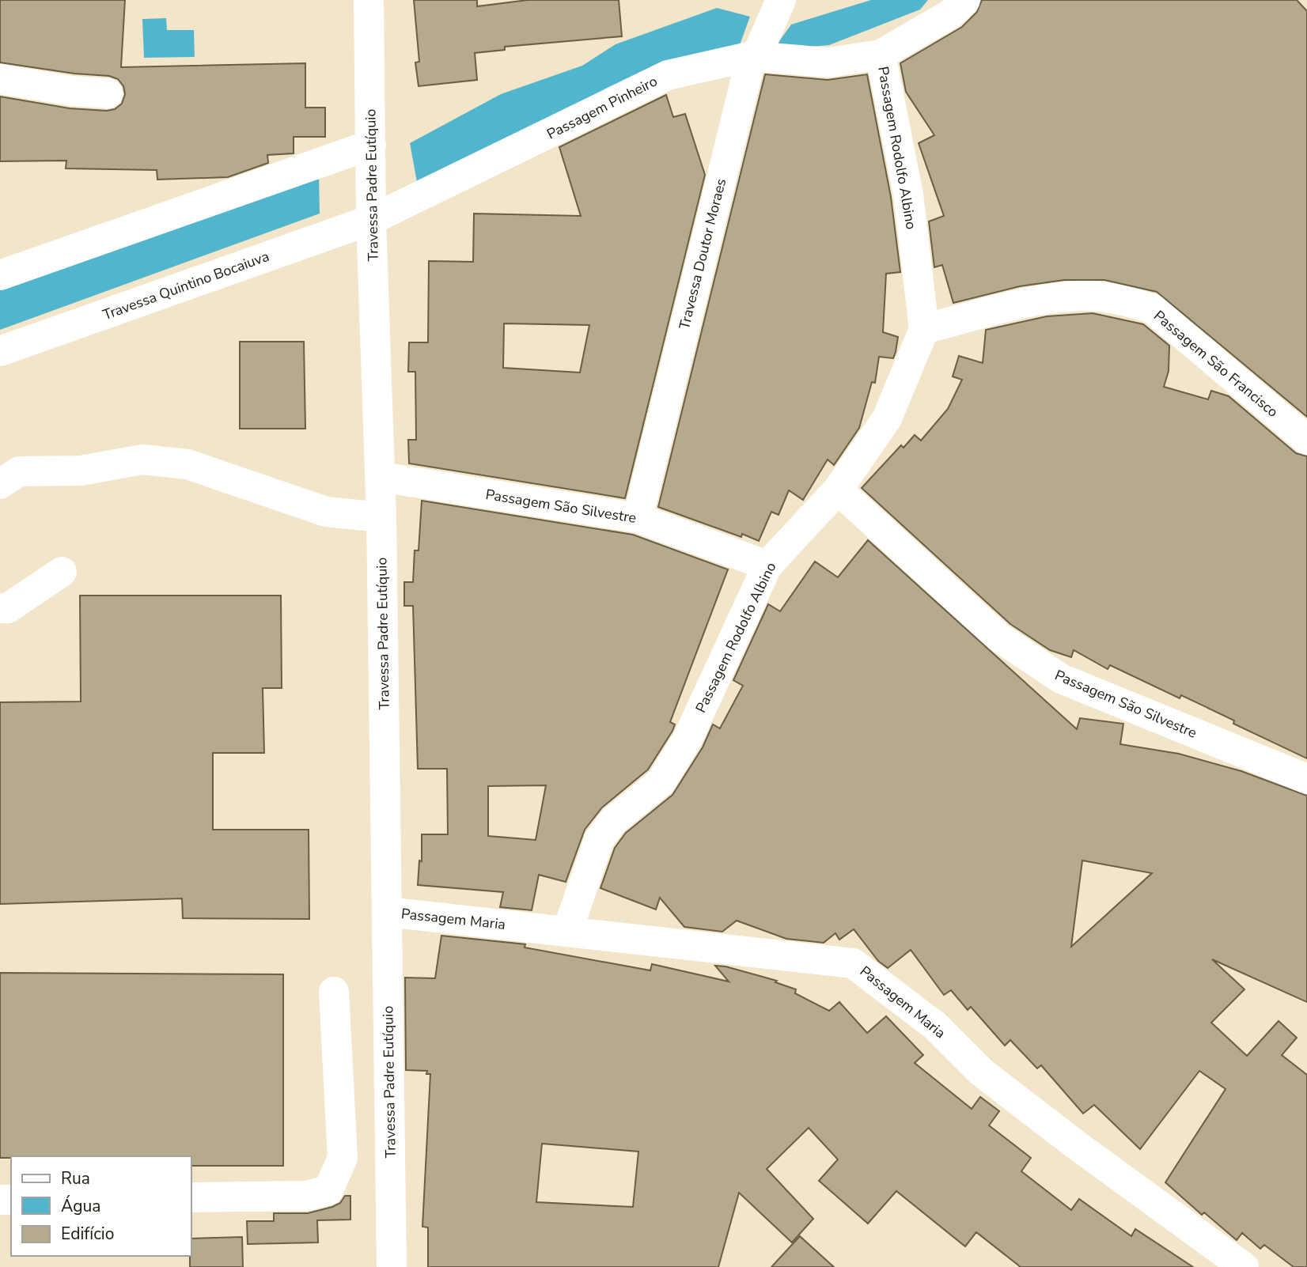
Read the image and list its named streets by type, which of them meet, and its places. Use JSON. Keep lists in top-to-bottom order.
{
  "streets": {
    "street": [
      "Passagem Pinheiro",
      "Passagem Rodolfo Albino",
      "Travessa Padre Eutíquio",
      "Travessa Doutor Moraes",
      "Travessa Quintino Bocaiuva",
      "Passagem São Francisco",
      "Passagem São Silvestre",
      "Passagem Maria"
    ]
  },
  "crossings": [
    ["Passagem Pinheiro", "Passagem Rodolfo Albino"],
    ["Passagem Pinheiro", "Travessa Padre Eutíquio"],
    ["Passagem Pinheiro", "Travessa Doutor Moraes"],
    ["Passagem Pinheiro", "Travessa Quintino Bocaiuva"],
    ["Passagem Rodolfo Albino", "Passagem São Francisco"],
    ["Passagem Rodolfo Albino", "Passagem São Silvestre"],
    ["Passagem Rodolfo Albino", "Passagem Maria"],
    ["Travessa Padre Eutíquio", "Travessa Quintino Bocaiuva"],
    ["Travessa Padre Eutíquio", "Passagem São Silvestre"],
    ["Travessa Padre Eutíquio", "Passagem Maria"],
    ["Travessa Doutor Moraes", "Passagem São Silvestre"]
  ],
  "legend": ["Rua", "Água", "Edifício"]
}
